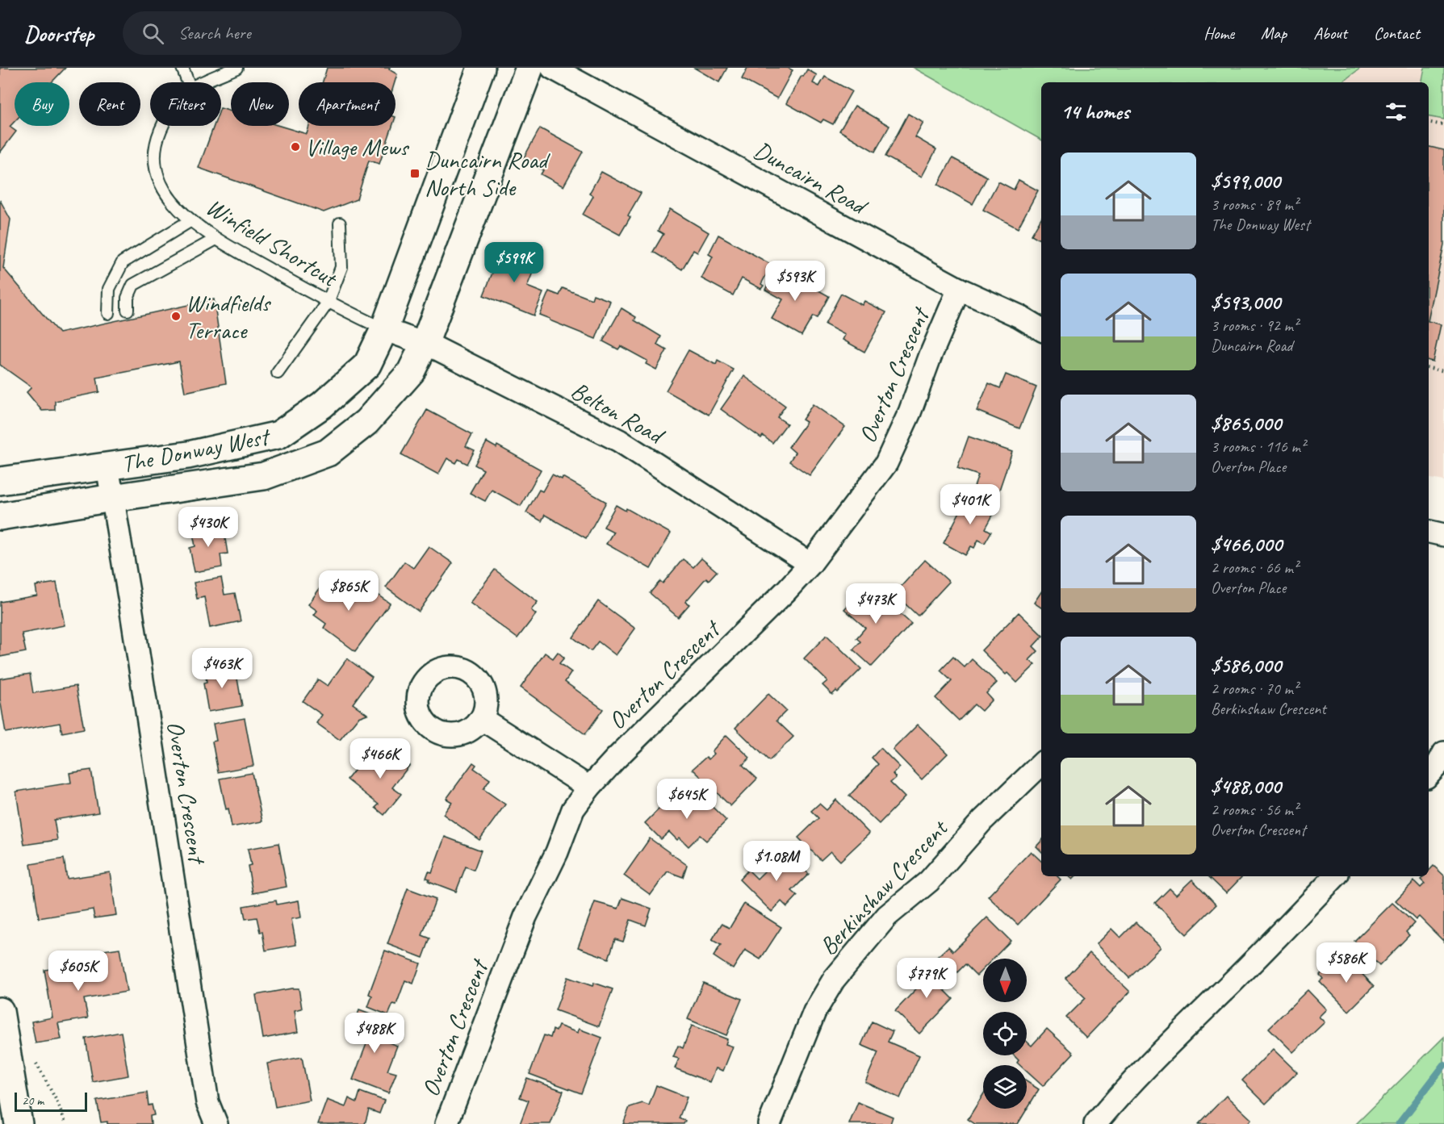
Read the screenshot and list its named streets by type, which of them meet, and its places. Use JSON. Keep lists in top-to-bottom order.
{
  "streets": {
    "street": [
      "Duncairn Road",
      "Overton Crescent",
      "Belton Road",
      "The Donway West",
      "Berkinshaw Crescent"
    ],
    "lane": ["Winfield Shortcut"]
  },
  "crossings": [
    ["Duncairn Road", "Overton Crescent"],
    ["Winfield Shortcut", "Belton Road"],
    ["Winfield Shortcut", "The Donway West"],
    ["Overton Crescent", "Belton Road"],
    ["Overton Crescent", "The Donway West"],
    ["Belton Road", "The Donway West"]
  ],
  "places": {
    "other": ["Village Mews", "Windfields Terrace"],
    "transit": ["Duncairn Road North Side"]
  },
  "scale_bar": "20 m",
  "north": "bottom",
  "page": {
    "header": "Doorstep",
    "search": "Search here",
    "nav": [
      "Home",
      "Map",
      "About",
      "Contact"
    ],
    "chip": [
      "Buy",
      "Rent",
      "Filters",
      "New",
      "Apartment"
    ],
    "heading": "14 homes",
    "list": [
      {
        "name": "$599,000",
        "note": "3 rooms · 89 m² · The Donway West"
      },
      {
        "name": "$593,000",
        "note": "3 rooms · 92 m² · Duncairn Road"
      },
      {
        "name": "$865,000",
        "note": "3 rooms · 116 m² · Overton Place"
      },
      {
        "name": "$466,000",
        "note": "2 rooms · 66 m² · Overton Place"
      },
      {
        "name": "$586,000",
        "note": "2 rooms · 70 m² · Berkinshaw Crescent"
      },
      {
        "name": "$488,000",
        "note": "2 rooms · 56 m² · Overton Crescent"
      }
    ],
    "price": [
      "$599K",
      "$593K",
      "$401K",
      "$430K",
      "$865K",
      "$473K",
      "$463K",
      "$466K",
      "$645K",
      "$1.08M",
      "$586K",
      "$605K",
      "$779K",
      "$488K"
    ],
    "scale": "20 m"
  }
}
